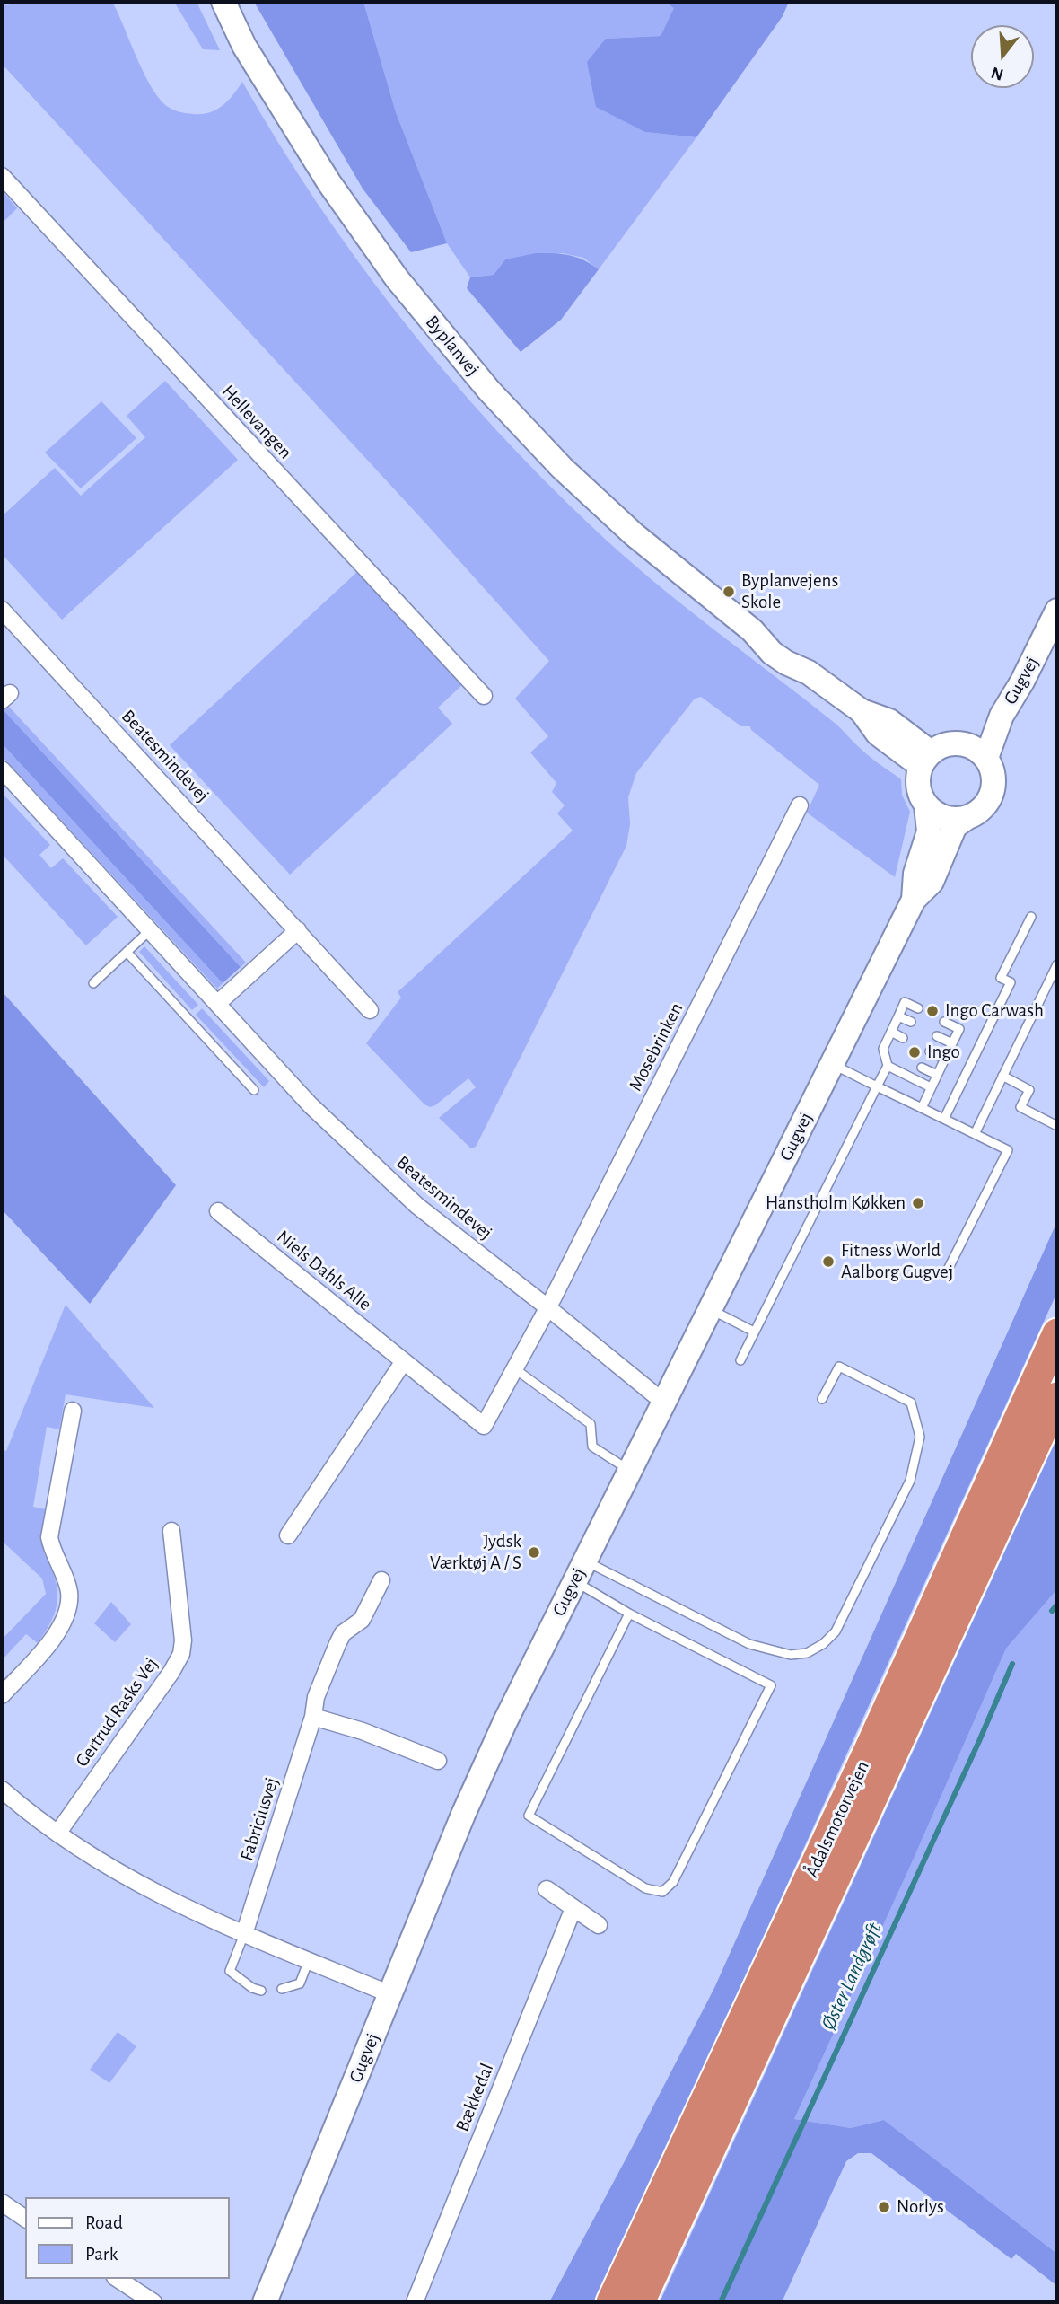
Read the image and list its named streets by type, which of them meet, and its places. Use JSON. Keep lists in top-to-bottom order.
{
  "streets": {
    "highway": ["Ådalsmotorvejen"],
    "street": [
      "Byplanvej",
      "Hellevangen",
      "Gugvej",
      "Beatesmindevej",
      "Mosebrinken",
      "Niels Dahls Alle",
      "Gertrud Rasks Vej",
      "Fabriciusvej",
      "Bækkedal"
    ]
  },
  "crossings": [
    ["Byplanvej", "Gugvej"],
    ["Gugvej", "Beatesmindevej"],
    ["Beatesmindevej", "Mosebrinken"],
    ["Beatesmindevej", "Niels Dahls Alle"],
    ["Mosebrinken", "Niels Dahls Alle"]
  ],
  "water": ["Øster Landgrøft"],
  "places": [
    "Byplanvejens Skole",
    "Ingo Carwash",
    "Ingo",
    "Hanstholm Køkken",
    "Fitness World Aalborg Gugvej",
    "Jydsk Værktøj A / S",
    "Norlys"
  ],
  "legend": ["Road", "Park"],
  "north": "bottom"
}
